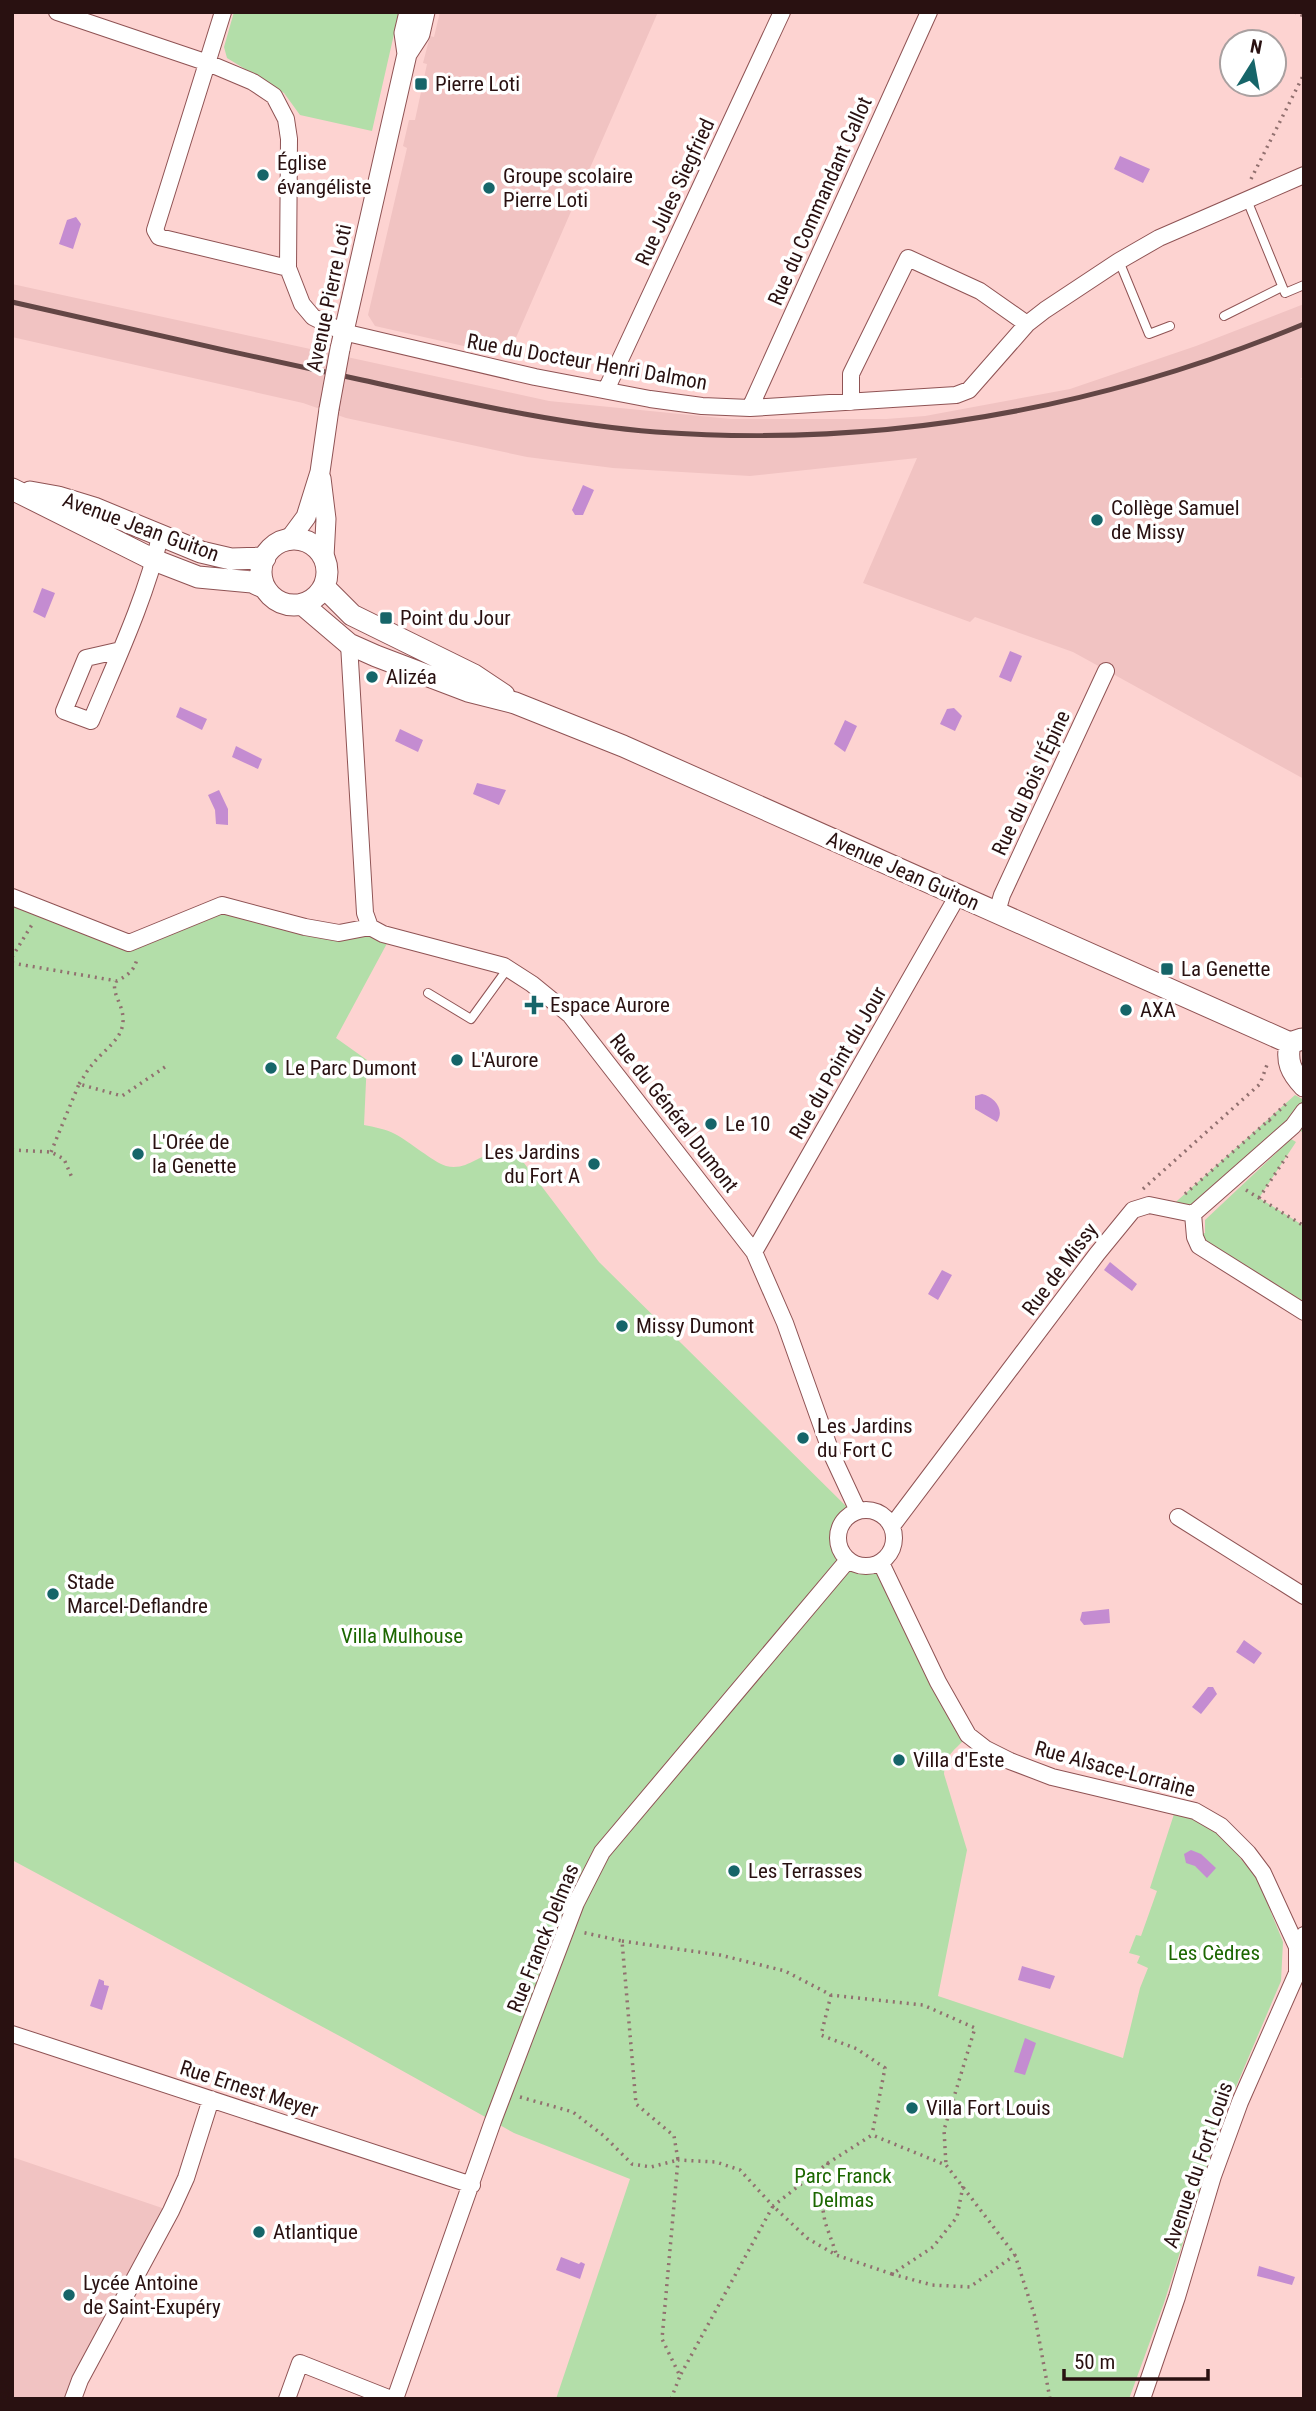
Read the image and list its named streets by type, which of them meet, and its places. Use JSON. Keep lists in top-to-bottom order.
{
  "streets": {
    "main road": ["Avenue Jean Guiton"],
    "street": [
      "Rue Jules Siegfried",
      "Rue du Commandant Callot",
      "Avenue Pierre Loti",
      "Rue du Docteur Henri Dalmon",
      "Rue du Bois l'Épine",
      "Rue du Point du Jour",
      "Rue du Général Dumont",
      "Rue de Missy",
      "Rue Alsace-Lorraine",
      "Rue Franck Delmas",
      "Rue Ernest Meyer",
      "Avenue du Fort Louis"
    ]
  },
  "crossings": [
    ["Rue Jules Siegfried", "Rue du Docteur Henri Dalmon"],
    ["Rue du Commandant Callot", "Rue du Docteur Henri Dalmon"],
    ["Avenue Pierre Loti", "Rue du Docteur Henri Dalmon"],
    ["Avenue Pierre Loti", "Avenue Jean Guiton"],
    ["Avenue Jean Guiton", "Rue du Bois l'Épine"],
    ["Avenue Jean Guiton", "Rue du Point du Jour"],
    ["Rue du Point du Jour", "Rue du Général Dumont"],
    ["Rue du Général Dumont", "Rue de Missy"],
    ["Rue du Général Dumont", "Rue Alsace-Lorraine"],
    ["Rue du Général Dumont", "Rue Franck Delmas"],
    ["Rue de Missy", "Rue Alsace-Lorraine"],
    ["Rue de Missy", "Rue Franck Delmas"],
    ["Rue Alsace-Lorraine", "Rue Franck Delmas"],
    ["Rue Alsace-Lorraine", "Avenue du Fort Louis"],
    ["Rue Franck Delmas", "Rue Ernest Meyer"]
  ],
  "parks": ["Villa Mulhouse", "Les Cèdres", "Parc Franck Delmas"],
  "places": {
    "transit": ["Pierre Loti", "Point du Jour", "La Genette"],
    "other": [
      "Église évangéliste",
      "Groupe scolaire Pierre Loti",
      "Collège Samuel de Missy",
      "Alizéa",
      "AXA",
      "L'Aurore",
      "Le Parc Dumont",
      "Le 10",
      "L'Orée de la Genette",
      "Les Jardins du Fort A",
      "Missy Dumont",
      "Les Jardins du Fort C",
      "Stade Marcel-Deflandre",
      "Villa d'Este",
      "Les Terrasses",
      "Villa Fort Louis",
      "Atlantique",
      "Lycée Antoine de Saint-Exupéry"
    ],
    "health": ["Espace Aurore"]
  },
  "scale_bar": "50 m",
  "north": "top"
}
